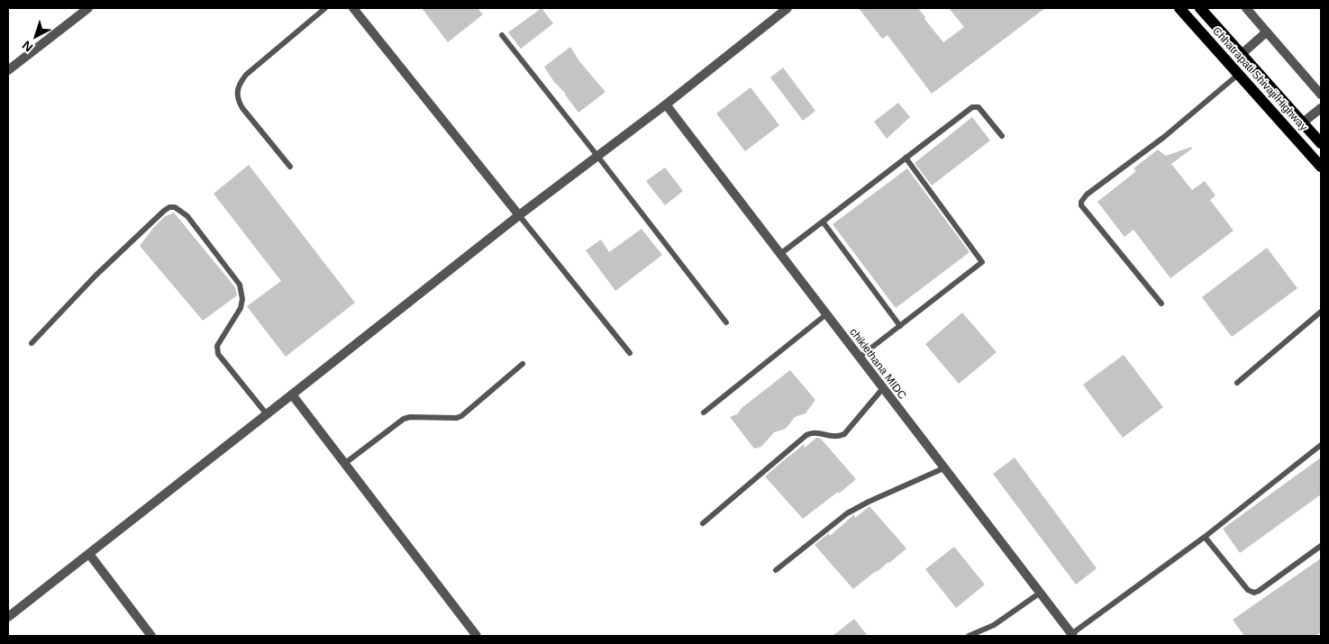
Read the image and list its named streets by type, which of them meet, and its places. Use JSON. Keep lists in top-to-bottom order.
{
  "streets": {
    "main road": ["Chhatrapati Shivaji Highway"],
    "street": ["chiklethana MIDC"]
  },
  "north": "bottom left"
}
